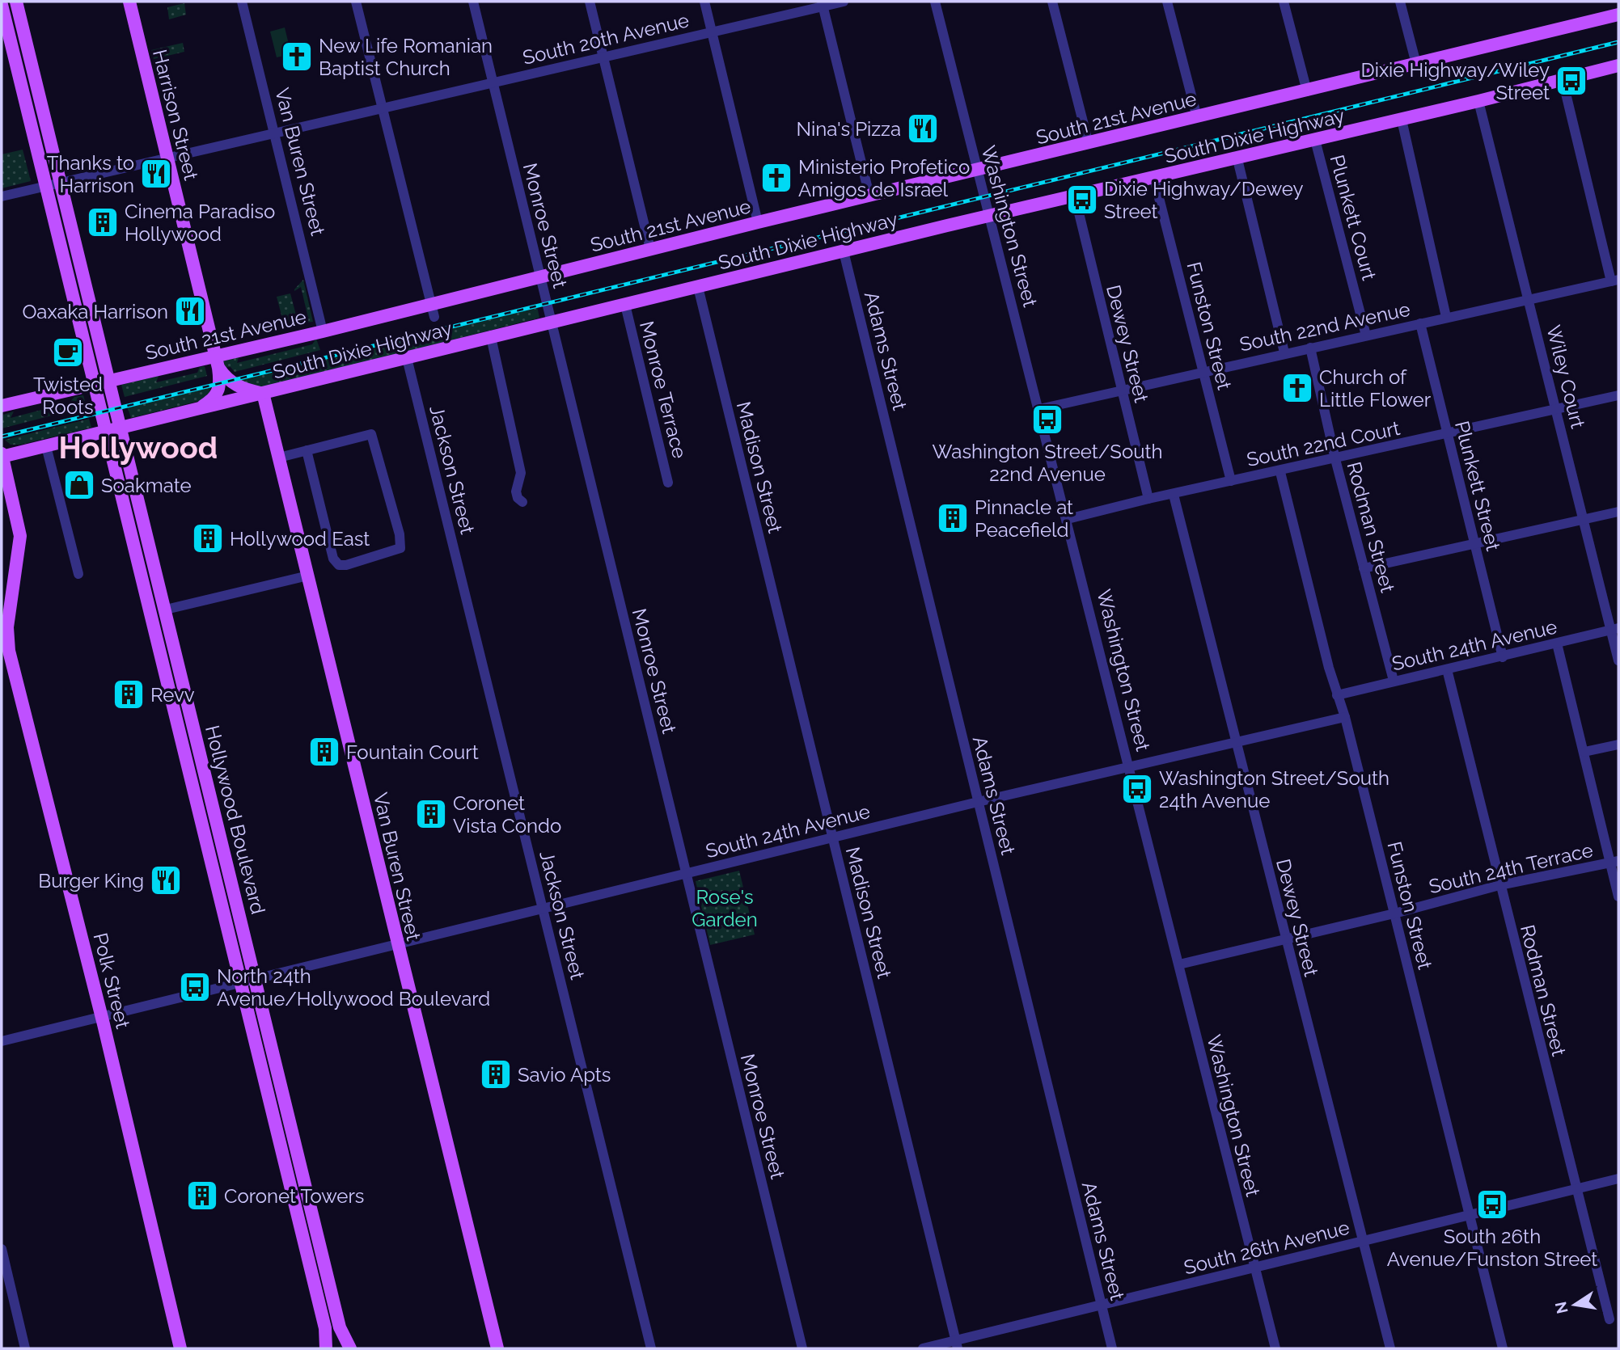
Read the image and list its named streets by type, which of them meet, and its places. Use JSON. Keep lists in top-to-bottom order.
{
  "streets": {
    "main road": [
      "Harrison Street",
      "South 21st Avenue",
      "South Dixie Highway",
      "Van Buren Street",
      "Hollywood Boulevard",
      "Polk Street"
    ],
    "street": [
      "South 20th Avenue",
      "Plunkett Court",
      "Monroe Street",
      "Washington Street",
      "Funston Street",
      "South 22nd Avenue",
      "Dewey Street",
      "Adams Street",
      "Wiley Court",
      "Monroe Terrace",
      "South 22nd Court",
      "Madison Street",
      "Jackson Street",
      "Plunkett Street",
      "Rodman Street",
      "South 24th Avenue",
      "South 24th Terrace",
      "South 26th Avenue"
    ]
  },
  "crossings": [
    ["South 20th Avenue", "Harrison Street"],
    ["South 20th Avenue", "Van Buren Street"],
    ["South 20th Avenue", "Monroe Street"],
    ["South 20th Avenue", "Hollywood Boulevard"],
    ["Harrison Street", "South 21st Avenue"],
    ["Harrison Street", "South Dixie Highway"],
    ["South 21st Avenue", "Van Buren Street"],
    ["South 21st Avenue", "Monroe Street"],
    ["South 21st Avenue", "Washington Street"],
    ["South 21st Avenue", "Hollywood Boulevard"],
    ["South Dixie Highway", "Van Buren Street"],
    ["South Dixie Highway", "Plunkett Court"],
    ["South Dixie Highway", "Monroe Street"],
    ["South Dixie Highway", "Washington Street"],
    ["South Dixie Highway", "Funston Street"],
    ["South Dixie Highway", "Dewey Street"],
    ["South Dixie Highway", "Adams Street"],
    ["South Dixie Highway", "Wiley Court"],
    ["South Dixie Highway", "Monroe Terrace"],
    ["South Dixie Highway", "Madison Street"],
    ["South Dixie Highway", "Jackson Street"],
    ["South Dixie Highway", "Hollywood Boulevard"],
    ["Van Buren Street", "South 24th Avenue"],
    ["Plunkett Court", "South 22nd Avenue"],
    ["Monroe Street", "South 24th Avenue"],
    ["Washington Street", "South 22nd Avenue"],
    ["Washington Street", "South 22nd Court"],
    ["Washington Street", "South 24th Avenue"],
    ["Washington Street", "South 24th Terrace"],
    ["Washington Street", "South 26th Avenue"],
    ["Funston Street", "South 22nd Avenue"],
    ["Funston Street", "South 22nd Court"],
    ["Funston Street", "South 24th Avenue"],
    ["Funston Street", "South 24th Terrace"],
    ["Funston Street", "South 26th Avenue"],
    ["South 22nd Avenue", "Dewey Street"],
    ["South 22nd Avenue", "Wiley Court"],
    ["South 22nd Avenue", "Plunkett Street"],
    ["South 22nd Avenue", "Rodman Street"],
    ["Dewey Street", "South 22nd Court"],
    ["Dewey Street", "South 24th Avenue"],
    ["Dewey Street", "South 24th Terrace"],
    ["Dewey Street", "South 26th Avenue"],
    ["Adams Street", "South 24th Avenue"],
    ["Adams Street", "South 26th Avenue"],
    ["Wiley Court", "South 22nd Court"],
    ["Wiley Court", "South 24th Avenue"],
    ["South 22nd Court", "Plunkett Street"],
    ["South 22nd Court", "Rodman Street"],
    ["Madison Street", "South 24th Avenue"],
    ["Madison Street", "South 26th Avenue"],
    ["Jackson Street", "South 24th Avenue"],
    ["Plunkett Street", "South 24th Avenue"],
    ["Rodman Street", "South 24th Avenue"],
    ["Rodman Street", "South 24th Terrace"],
    ["Rodman Street", "South 26th Avenue"],
    ["South 24th Avenue", "Hollywood Boulevard"],
    ["South 24th Avenue", "Polk Street"]
  ],
  "districts": ["Hollywood"],
  "parks": ["Rose's Garden"],
  "places": {
    "church": ["New Life Romanian Baptist Church", "Ministerio Profetico Amigos de Israel", "Church of Little Flower"],
    "bus stop": [
      "Dixie Highway/Wiley Street",
      "Dixie Highway/Dewey Street",
      "Washington Street/South 22nd Avenue",
      "Washington Street/South 24th Avenue",
      "North 24th Avenue/Hollywood Boulevard",
      "South 26th Avenue/Funston Street"
    ],
    "restaurant": [
      "Nina's Pizza",
      "Thanks to Harrison",
      "Oaxaka Harrison",
      "Burger King"
    ],
    "building": [
      "Cinema Paradiso Hollywood",
      "Pinnacle at Peacefield",
      "Hollywood East",
      "Revv",
      "Fountain Court",
      "Coronet Vista Condo",
      "Savio Apts",
      "Coronet Towers"
    ],
    "cafe": ["Twisted Roots"],
    "shop": ["Soakmate"]
  },
  "north": "left"
}
